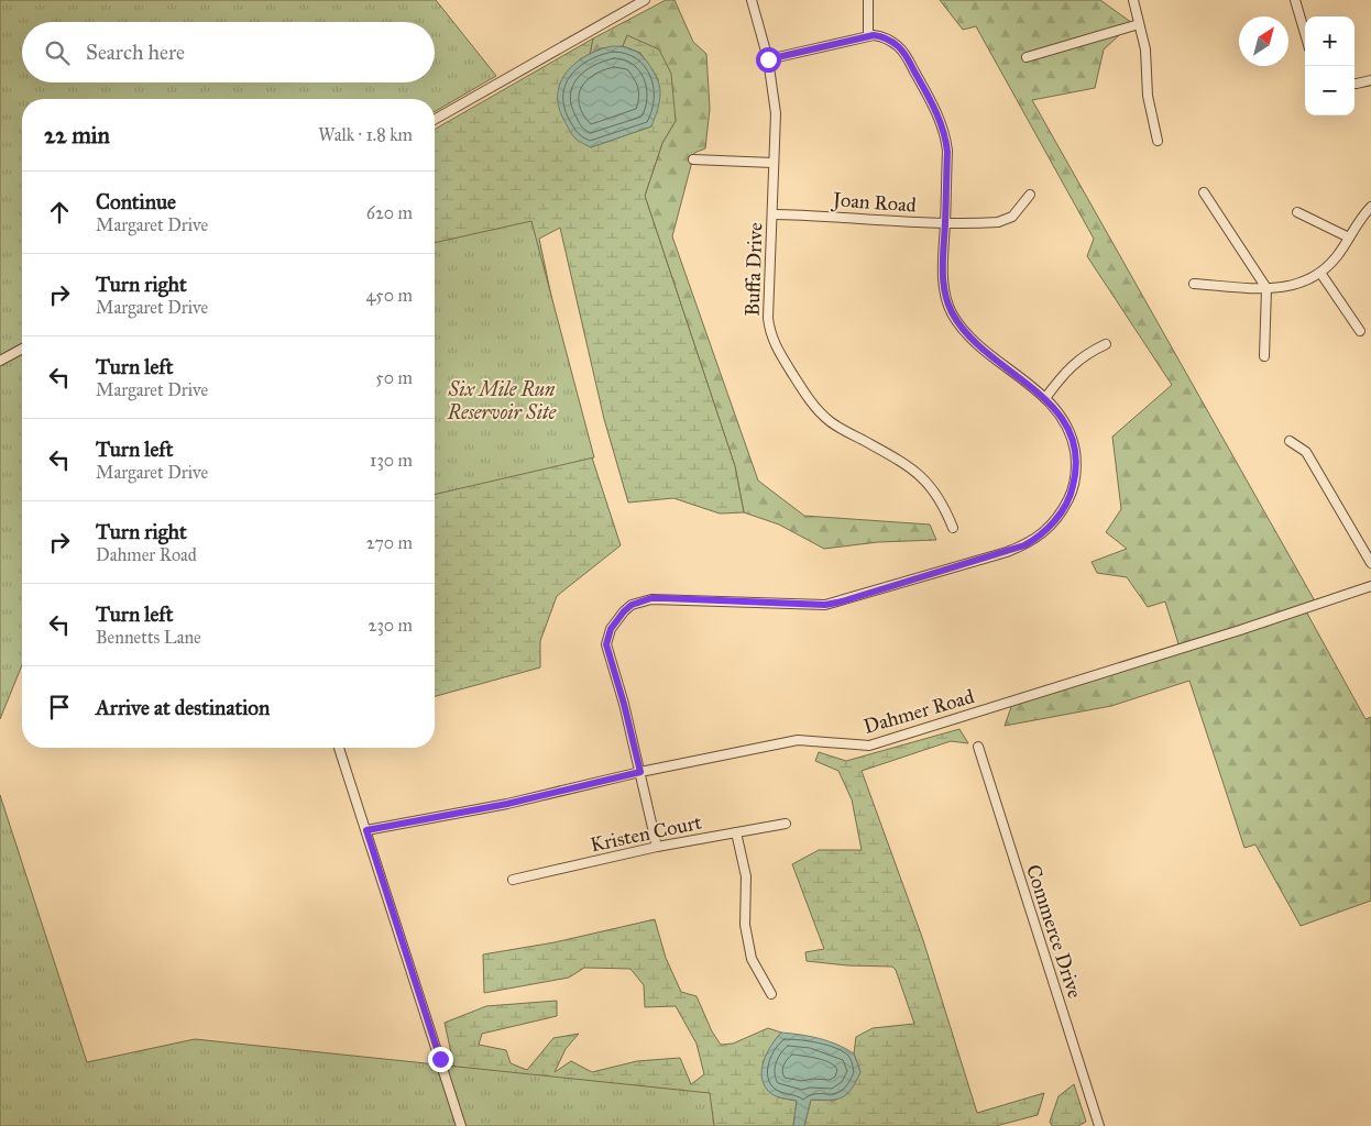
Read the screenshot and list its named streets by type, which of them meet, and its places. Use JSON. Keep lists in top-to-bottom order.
{
  "streets": {
    "street": [
      "Joan Road",
      "Buffa Drive",
      "Dahmer Road",
      "Kristen Court",
      "Commerce Drive"
    ]
  },
  "crossings": [
    ["Joan Road", "Buffa Drive"]
  ],
  "parks": ["Six Mile Run Reservoir Site"],
  "north": "top right",
  "page": {
    "map_buttons": ["+", "−"],
    "search": "Search here",
    "heading": ["22 min", "Walk · 1.8 km"],
    "list": [
      ["Continue", "Margaret Drive", "620 m"],
      ["Turn right", "Margaret Drive", "450 m"],
      ["Turn left", "Margaret Drive", "50 m"],
      ["Turn left", "Margaret Drive", "130 m"],
      ["Turn right", "Dahmer Road", "270 m"],
      ["Turn left", "Bennetts Lane", "230 m"],
      "Arrive at destination"
    ]
  }
}
